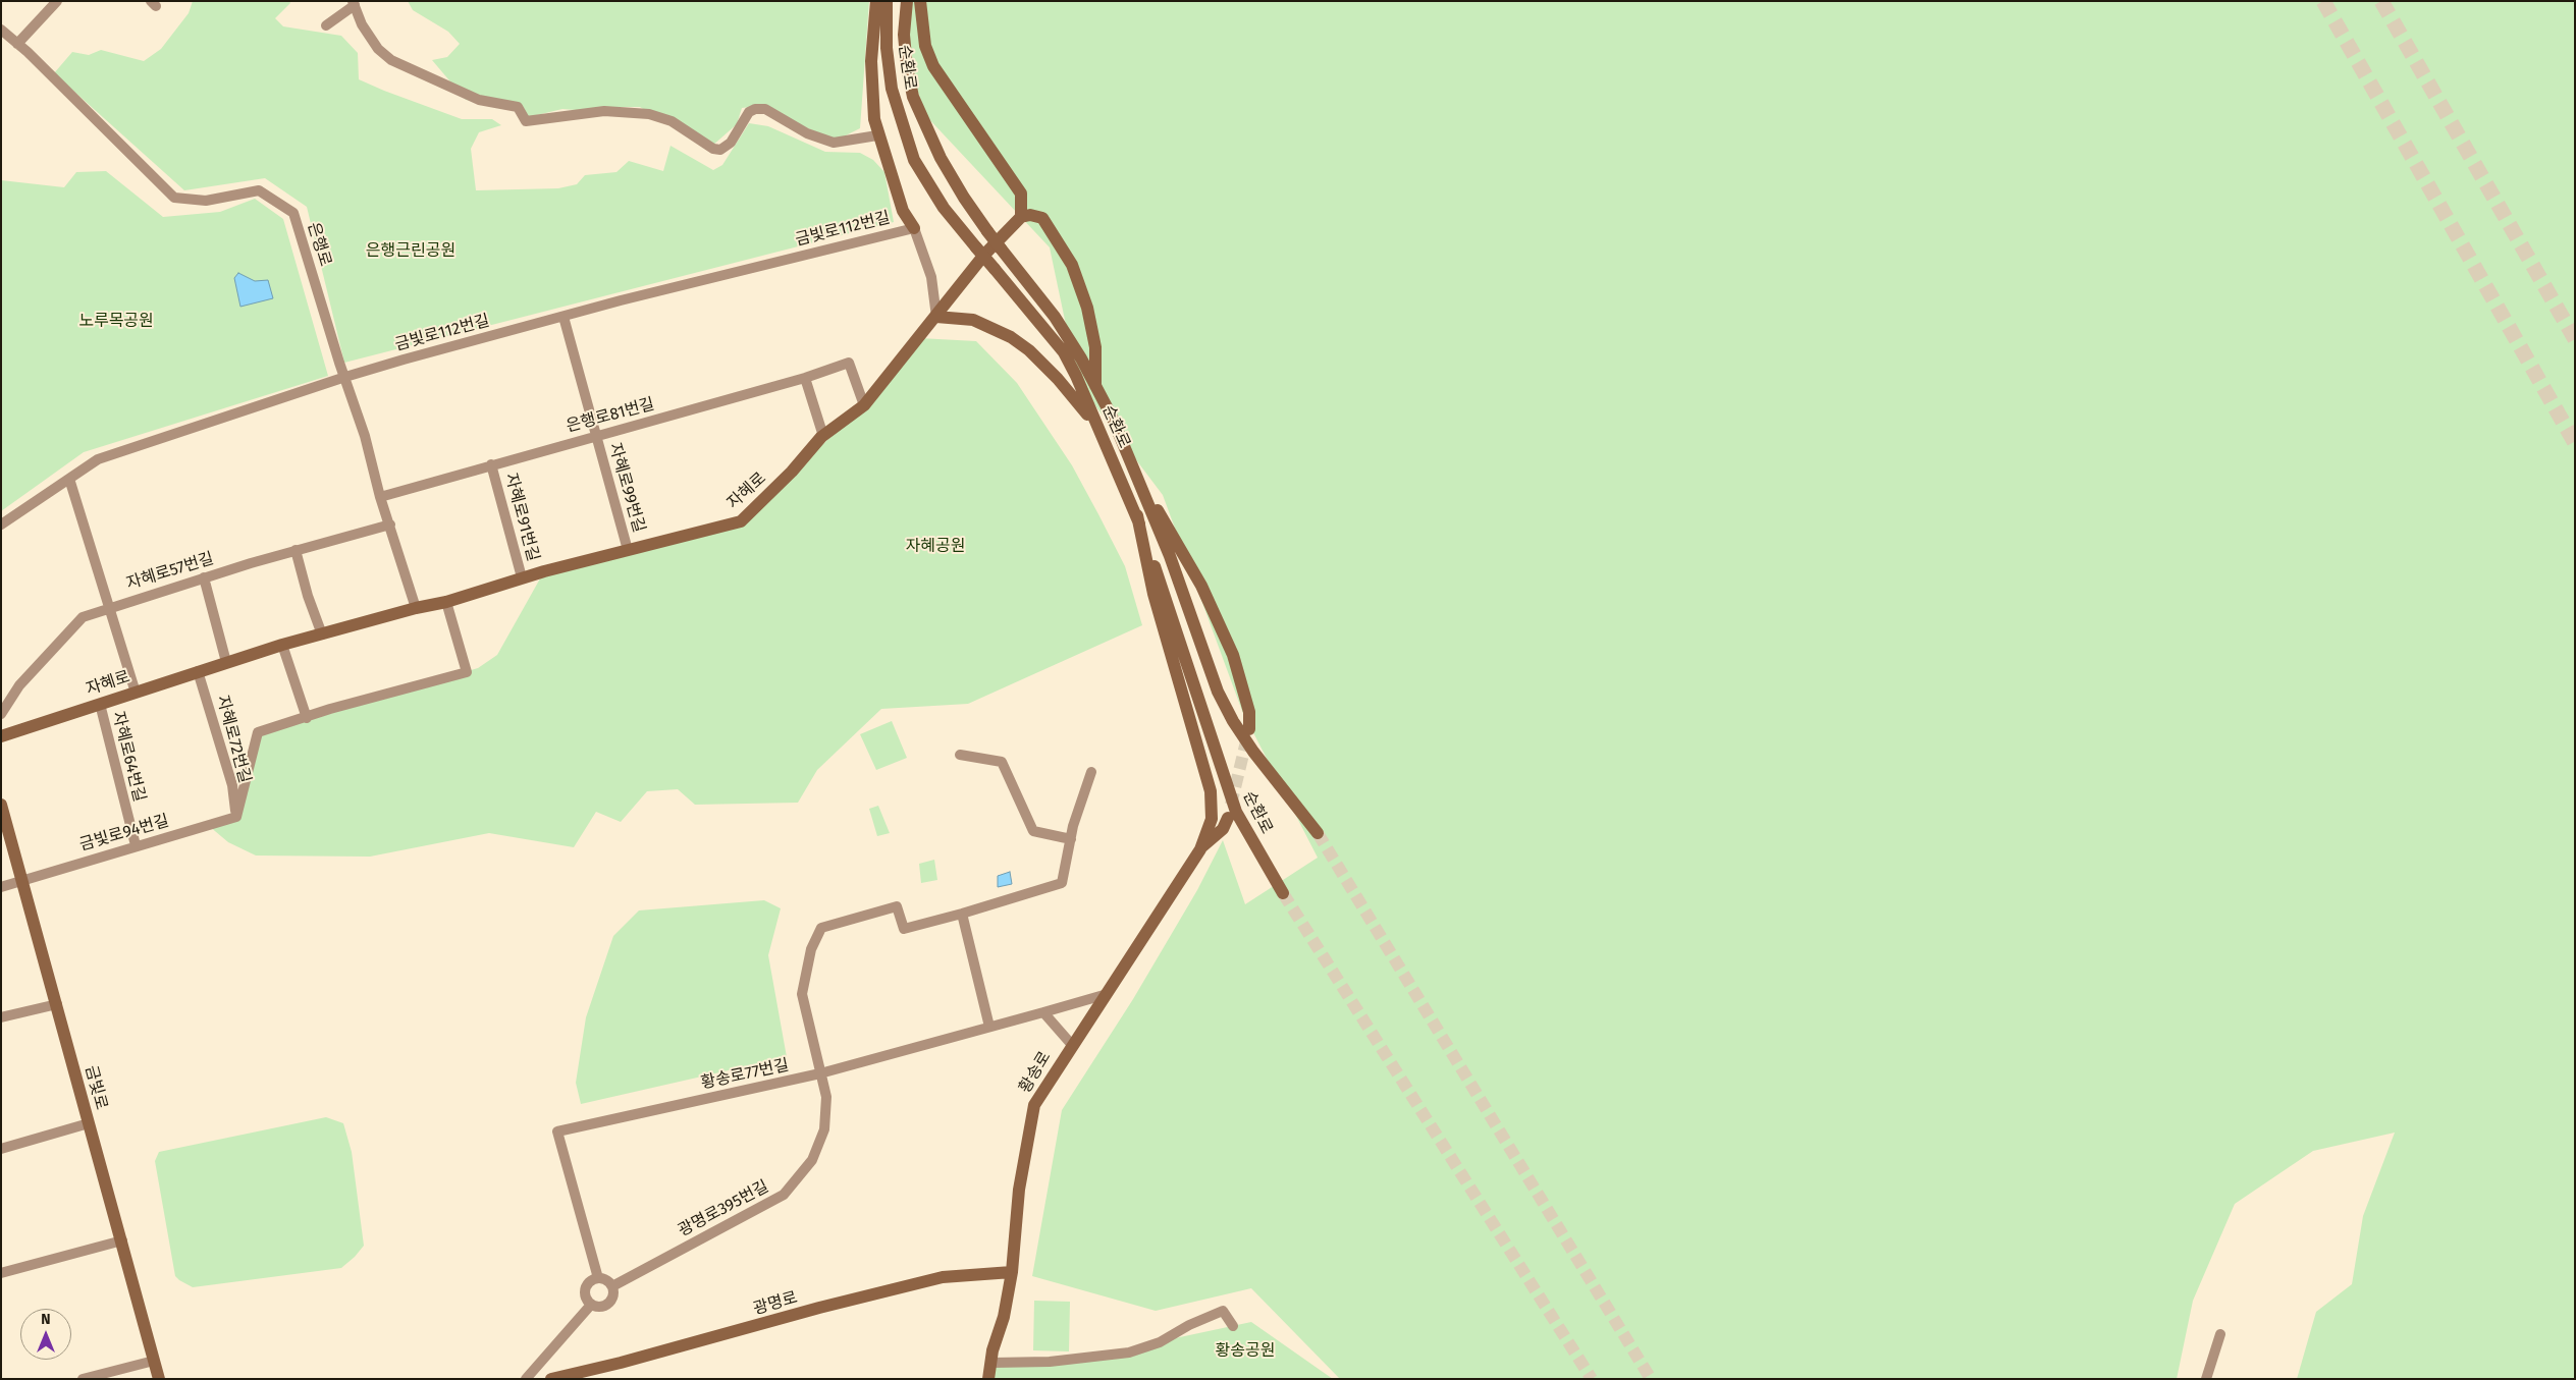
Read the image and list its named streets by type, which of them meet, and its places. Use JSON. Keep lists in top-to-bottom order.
{
  "streets": {
    "main road": [
      "순환로",
      "자혜로",
      "황송로",
      "금빛로",
      "광명로"
    ],
    "street": [
      "금빛로112번길",
      "은행로",
      "은행로81번길",
      "자혜로99번길",
      "자혜로91번길",
      "자혜로57번길",
      "자혜로72번길",
      "자혜로64번길",
      "금빛로94번길",
      "황송로77번길",
      "광명로395번길"
    ]
  },
  "crossings": [
    ["금빛로112번길", "은행로"],
    ["금빛로112번길", "자혜로99번길"],
    ["은행로", "은행로81번길"],
    ["은행로", "자혜로"],
    ["은행로", "자혜로57번길"],
    ["은행로81번길", "자혜로99번길"],
    ["은행로81번길", "자혜로"],
    ["은행로81번길", "자혜로91번길"],
    ["자혜로99번길", "자혜로"],
    ["자혜로", "자혜로91번길"],
    ["자혜로", "자혜로72번길"],
    ["자혜로", "자혜로64번길"],
    ["자혜로72번길", "금빛로94번길"],
    ["자혜로64번길", "금빛로94번길"],
    ["금빛로94번길", "금빛로"],
    ["황송로", "황송로77번길"],
    ["황송로", "광명로"],
    ["황송로77번길", "광명로395번길"]
  ],
  "parks": [
    "은행근린공원",
    "노루목공원",
    "자혜공원",
    "황송공원"
  ],
  "north": "top"
}
